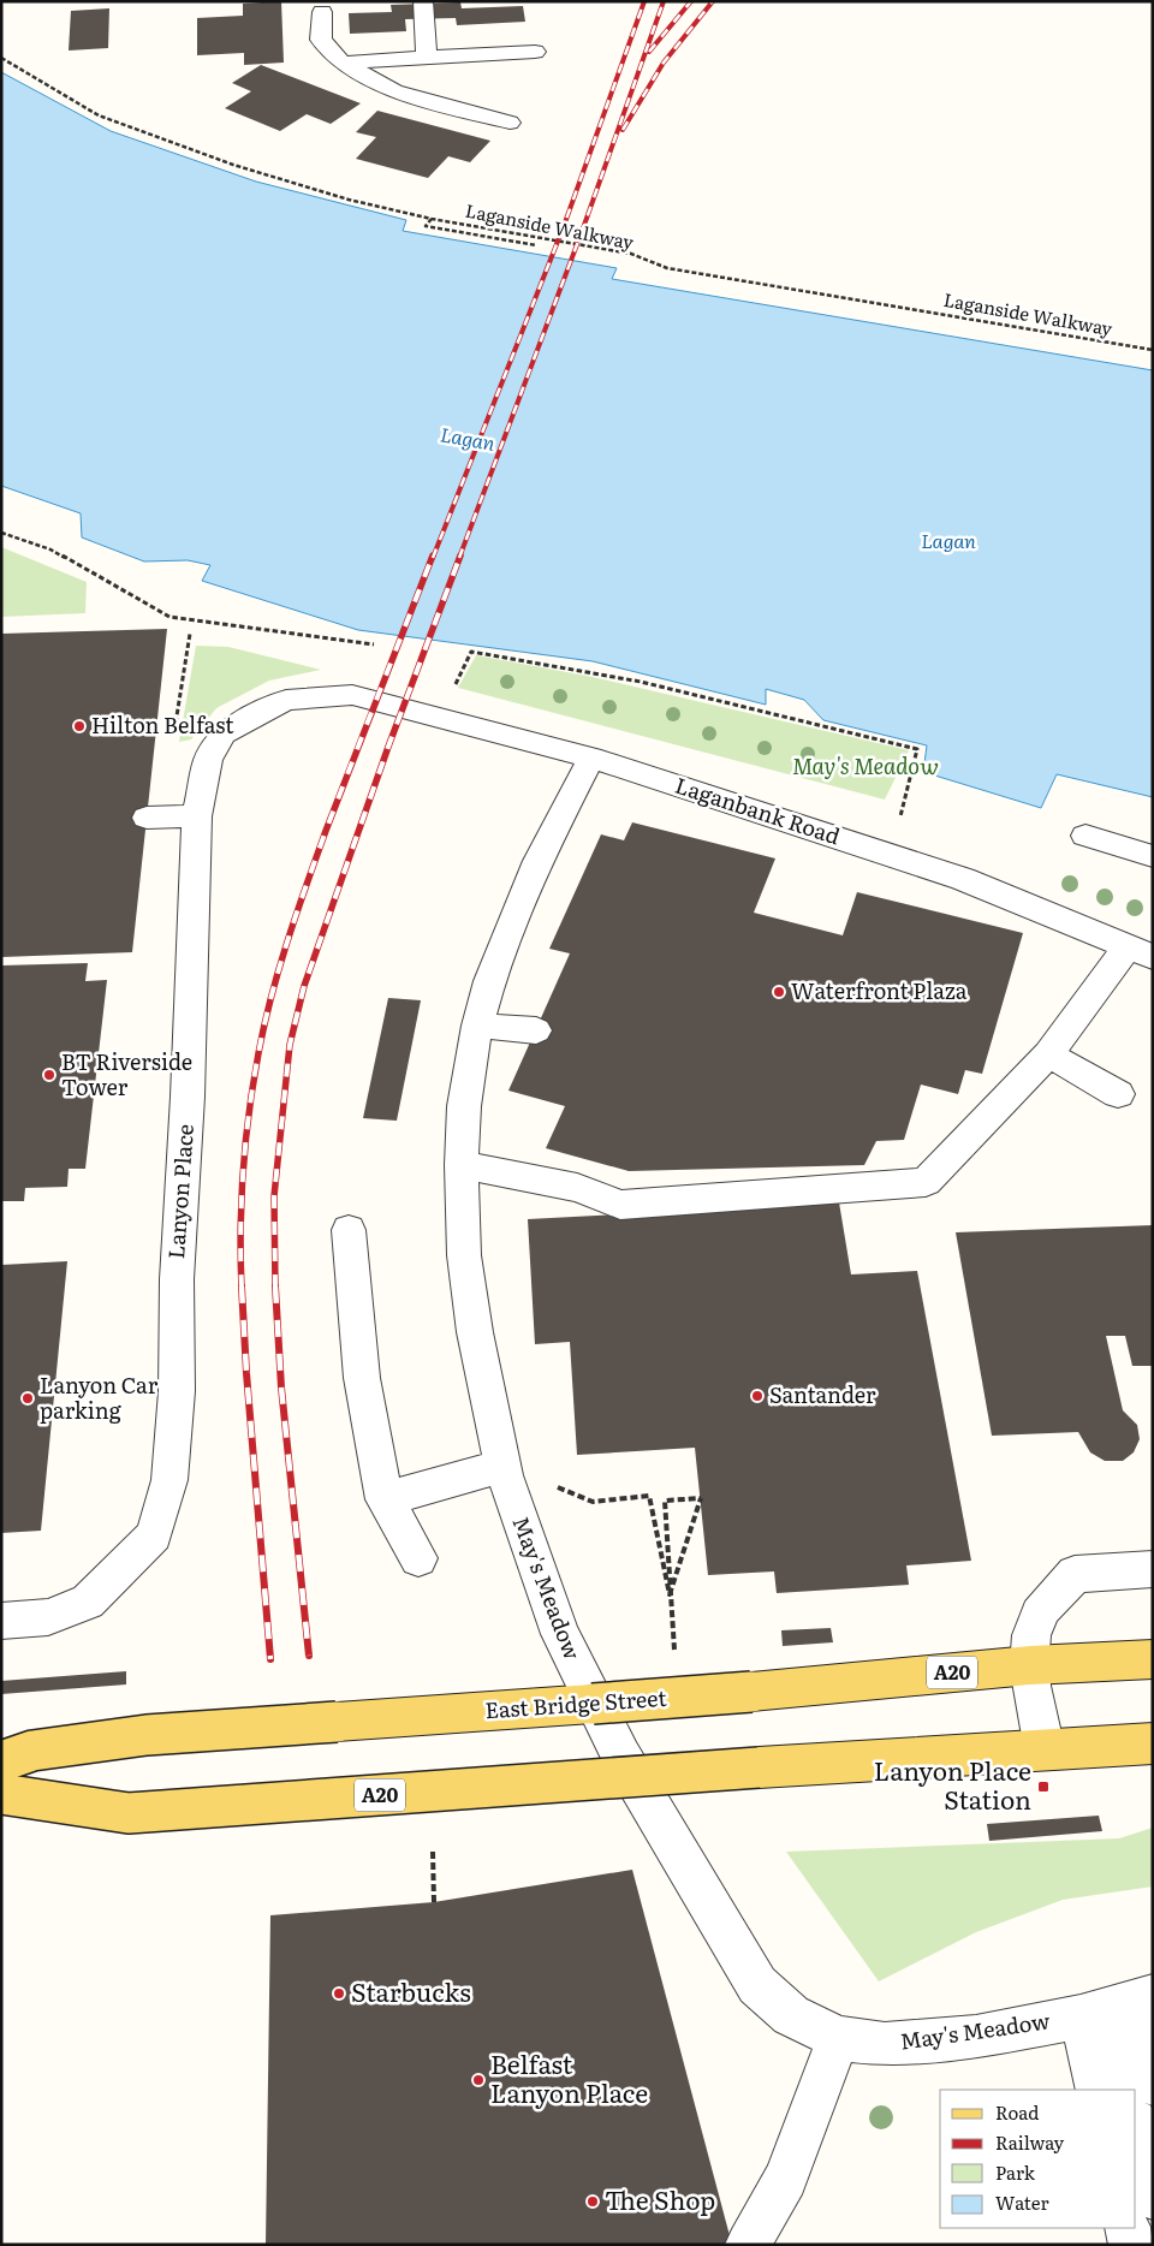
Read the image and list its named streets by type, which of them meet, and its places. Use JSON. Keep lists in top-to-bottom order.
{
  "streets": {
    "main road": ["A20", "East Bridge Street"],
    "street": ["Laganbank Road", "Lanyon Place", "May's Meadow"],
    "path": ["Laganside Walkway"]
  },
  "crossings": [
    ["Laganbank Road", "Lanyon Place"],
    ["Laganbank Road", "May's Meadow"]
  ],
  "water": ["Lagan"],
  "parks": ["May's Meadow"],
  "places": {
    "other": [
      "Hilton Belfast",
      "Waterfront Plaza",
      "BT Riverside Tower",
      "Santander",
      "Lanyon Car parking",
      "Starbucks",
      "Belfast Lanyon Place",
      "The Shop"
    ],
    "transit": ["Lanyon Place Station"]
  },
  "legend": [
    "Road",
    "Railway",
    "Park",
    "Water"
  ]
}
